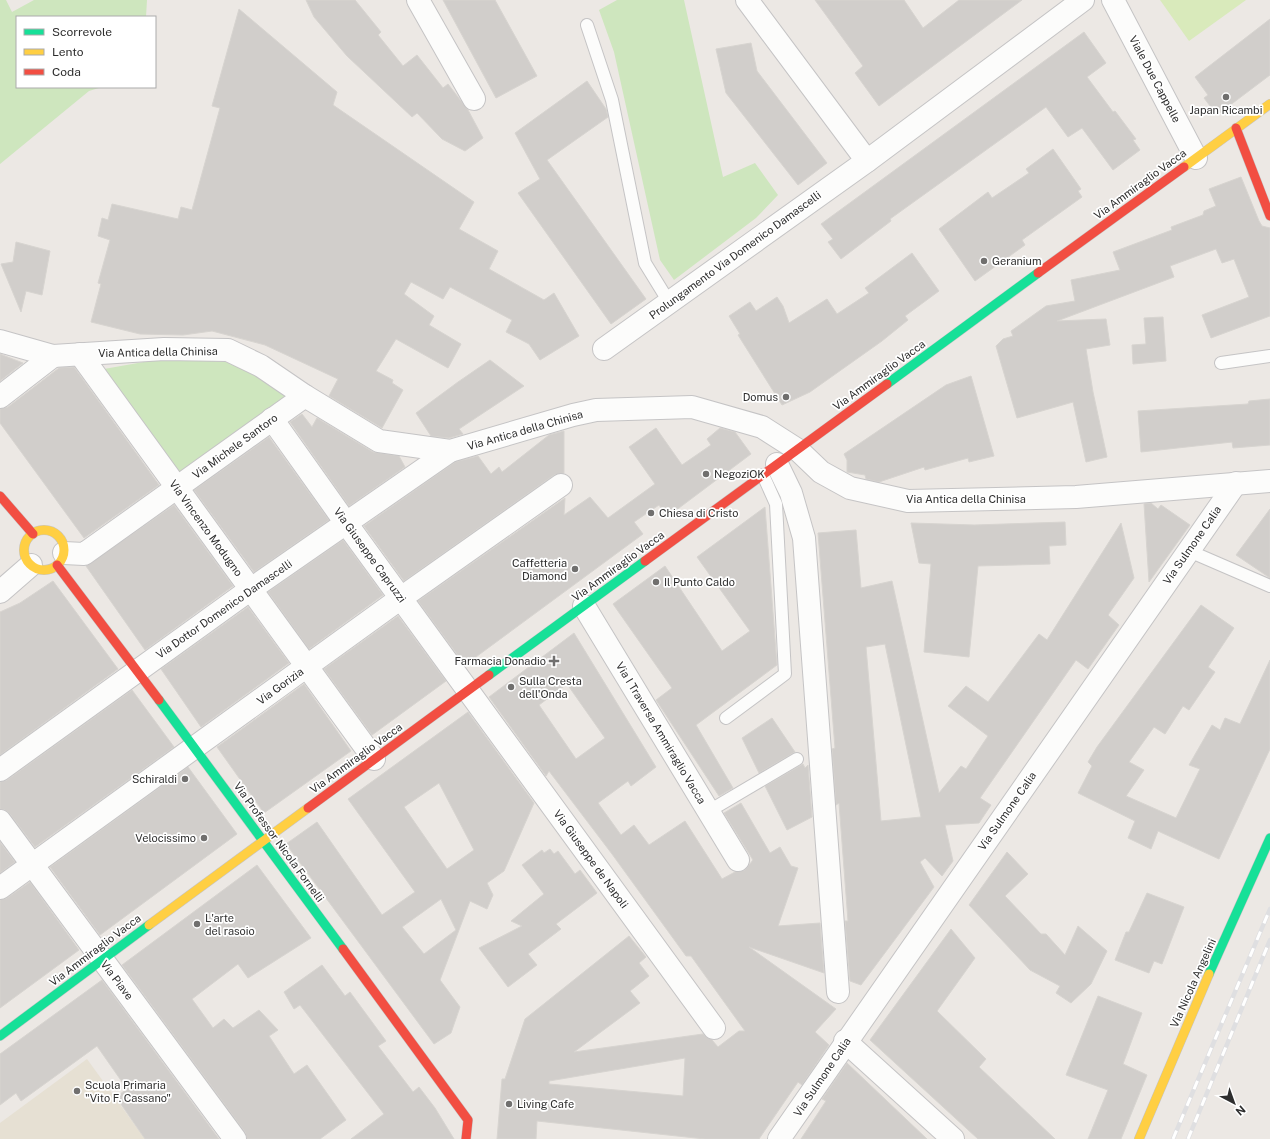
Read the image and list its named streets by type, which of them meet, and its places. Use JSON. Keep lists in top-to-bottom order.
{
  "streets": {
    "street": [
      "Viale Due Cappelle",
      "Via Ammiraglio Vacca",
      "Prolungamento Via Domenico Damascelli",
      "Via Antica della Chinisa",
      "Via Michele Santoro",
      "Via Vincenzo Modugno",
      "Via Sulmone Calia",
      "Via Giuseppe Capruzzi",
      "Via Dottor Domenico Damascelli",
      "Via Gorizia",
      "Via I Traversa Ammiraglio Vacca",
      "Via Professor Nicola Fornelli",
      "Via Giuseppe de Napoli",
      "Via Piave",
      "Via Nicola Angelini"
    ]
  },
  "crossings": [
    ["Viale Due Cappelle", "Via Ammiraglio Vacca"],
    ["Via Ammiraglio Vacca", "Via Antica della Chinisa"],
    ["Via Ammiraglio Vacca", "Via Vincenzo Modugno"],
    ["Via Ammiraglio Vacca", "Via Giuseppe Capruzzi"],
    ["Via Ammiraglio Vacca", "Via I Traversa Ammiraglio Vacca"],
    ["Via Ammiraglio Vacca", "Via Professor Nicola Fornelli"],
    ["Via Ammiraglio Vacca", "Via Giuseppe de Napoli"],
    ["Via Ammiraglio Vacca", "Via Piave"],
    ["Via Antica della Chinisa", "Via Michele Santoro"],
    ["Via Antica della Chinisa", "Via Vincenzo Modugno"],
    ["Via Antica della Chinisa", "Via Sulmone Calia"],
    ["Via Antica della Chinisa", "Via Dottor Domenico Damascelli"],
    ["Via Michele Santoro", "Via Vincenzo Modugno"],
    ["Via Michele Santoro", "Via Giuseppe Capruzzi"],
    ["Via Michele Santoro", "Via Professor Nicola Fornelli"],
    ["Via Vincenzo Modugno", "Via Dottor Domenico Damascelli"],
    ["Via Vincenzo Modugno", "Via Gorizia"],
    ["Via Giuseppe Capruzzi", "Via Dottor Domenico Damascelli"],
    ["Via Giuseppe Capruzzi", "Via Gorizia"],
    ["Via Giuseppe Capruzzi", "Via Giuseppe de Napoli"],
    ["Via Dottor Domenico Damascelli", "Via Professor Nicola Fornelli"],
    ["Via Gorizia", "Via Professor Nicola Fornelli"],
    ["Via Gorizia", "Via Piave"]
  ],
  "places": {
    "other": [
      "Japan Ricambi",
      "Geranium",
      "Domus",
      "NegoziOK",
      "Chiesa di Cristo",
      "Caffetteria Diamond",
      "Il Punto Caldo",
      "Sulla Cresta dell'Onda",
      "Schiraldi",
      "Velocissimo",
      "L'arte del rasoio",
      "Scuola Primaria \"Vito F. Cassano\"",
      "Living Cafe"
    ],
    "health": ["Farmacia Donadio"]
  },
  "legend": ["Scorrevole", "Lento", "Coda"],
  "north": "bottom right"
}
